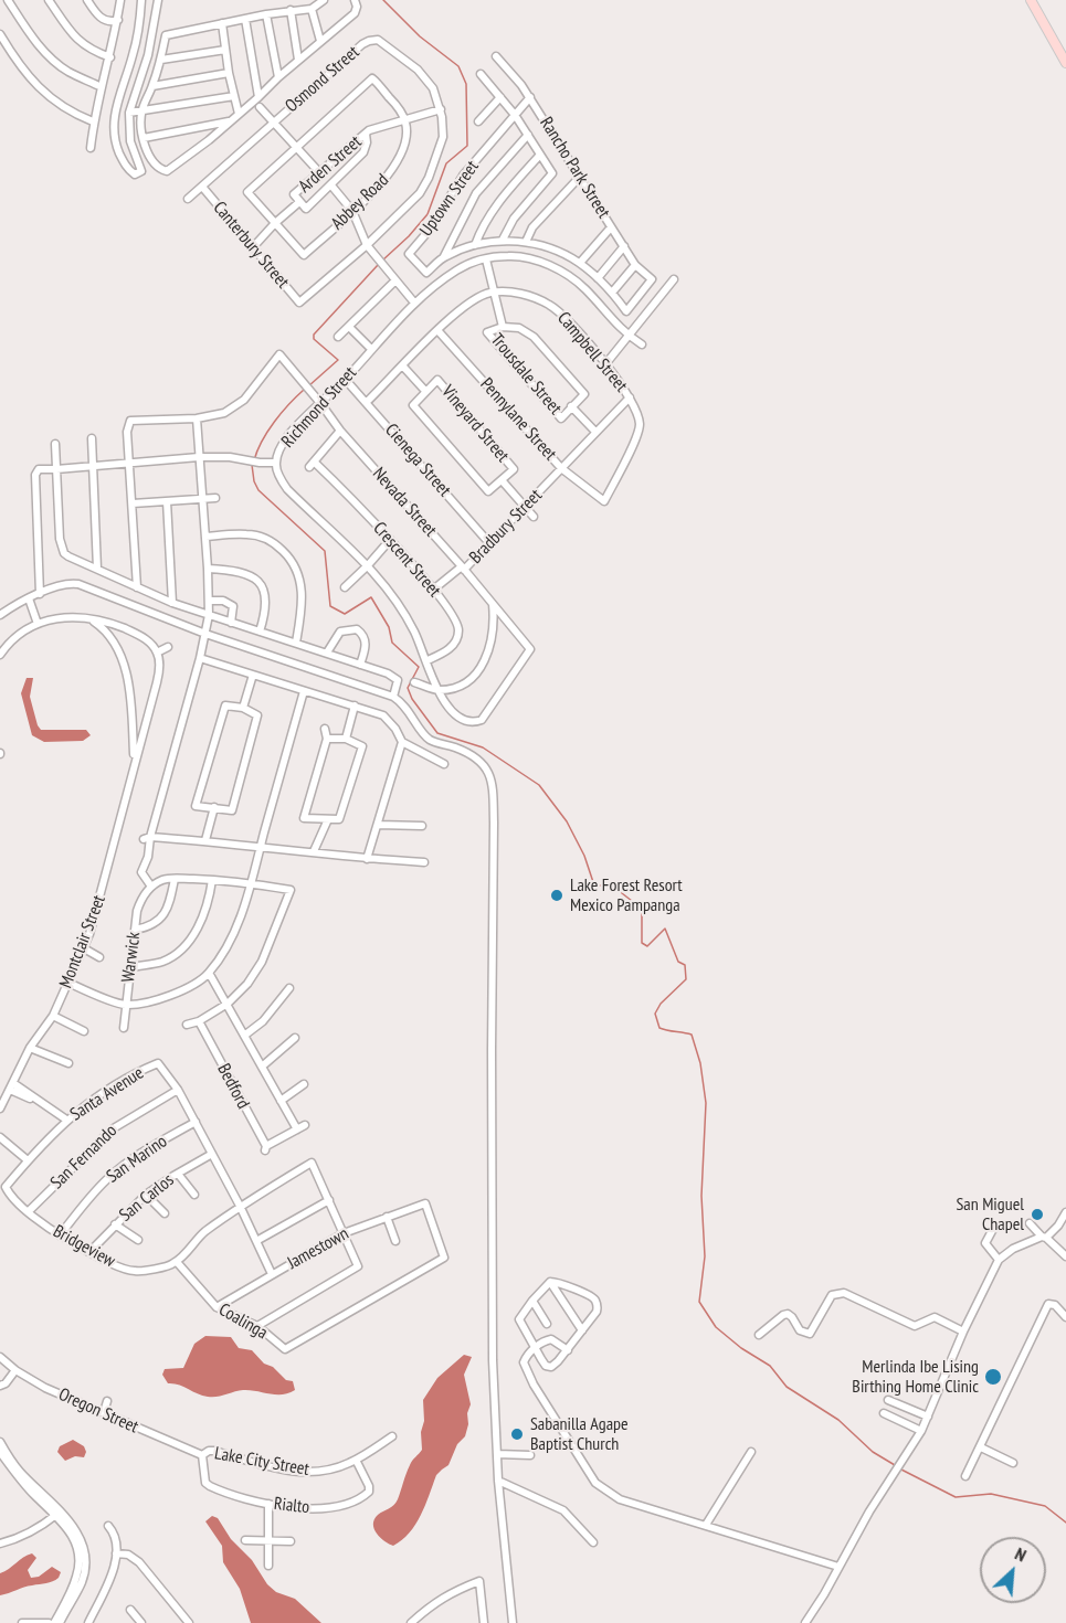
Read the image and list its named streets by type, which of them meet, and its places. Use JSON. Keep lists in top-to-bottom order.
{
  "streets": {
    "street": [
      "Osmond Street",
      "Arden Street",
      "Rancho Park Street",
      "Uptown Street",
      "Abbey Road",
      "Canterbury Street",
      "Campbell Street",
      "Trousdale Street",
      "Richmond Street",
      "Pennylane Street",
      "Vineyard Street",
      "Cienega Street",
      "Nevada Street",
      "Bradbury Street",
      "Crescent Street",
      "Montclair Street",
      "Warwick",
      "Bedford",
      "Santa Avenue",
      "San Fernando",
      "San Marino",
      "San Carlos",
      "Bridgeview",
      "Jamestown",
      "Coalinga",
      "Oregon Street",
      "Lake City Street",
      "Rialto"
    ]
  },
  "crossings": [
    ["Osmond Street", "Arden Street"],
    ["Osmond Street", "Canterbury Street"],
    ["Arden Street", "Abbey Road"],
    ["Rancho Park Street", "Uptown Street"],
    ["Campbell Street", "Pennylane Street"],
    ["Campbell Street", "Bradbury Street"],
    ["Richmond Street", "Cienega Street"],
    ["Richmond Street", "Nevada Street"],
    ["Richmond Street", "Crescent Street"],
    ["Pennylane Street", "Bradbury Street"],
    ["Cienega Street", "Bradbury Street"],
    ["Nevada Street", "Bradbury Street"],
    ["Nevada Street", "Crescent Street"],
    ["Bradbury Street", "Crescent Street"],
    ["Santa Avenue", "San Fernando"],
    ["Santa Avenue", "Bridgeview"],
    ["San Fernando", "Bridgeview"],
    ["San Marino", "Bridgeview"],
    ["San Carlos", "Bridgeview"],
    ["Bridgeview", "Coalinga"],
    ["Jamestown", "Coalinga"],
    ["Oregon Street", "Lake City Street"],
    ["Oregon Street", "Rialto"],
    ["Lake City Street", "Rialto"]
  ],
  "places": [
    "Lake Forest Resort Mexico Pampanga",
    "San Miguel Chapel",
    "Merlinda Ibe Lising Birthing Home Clinic",
    "Sabanilla Agape Baptist Church"
  ],
  "north": "top right"
}
